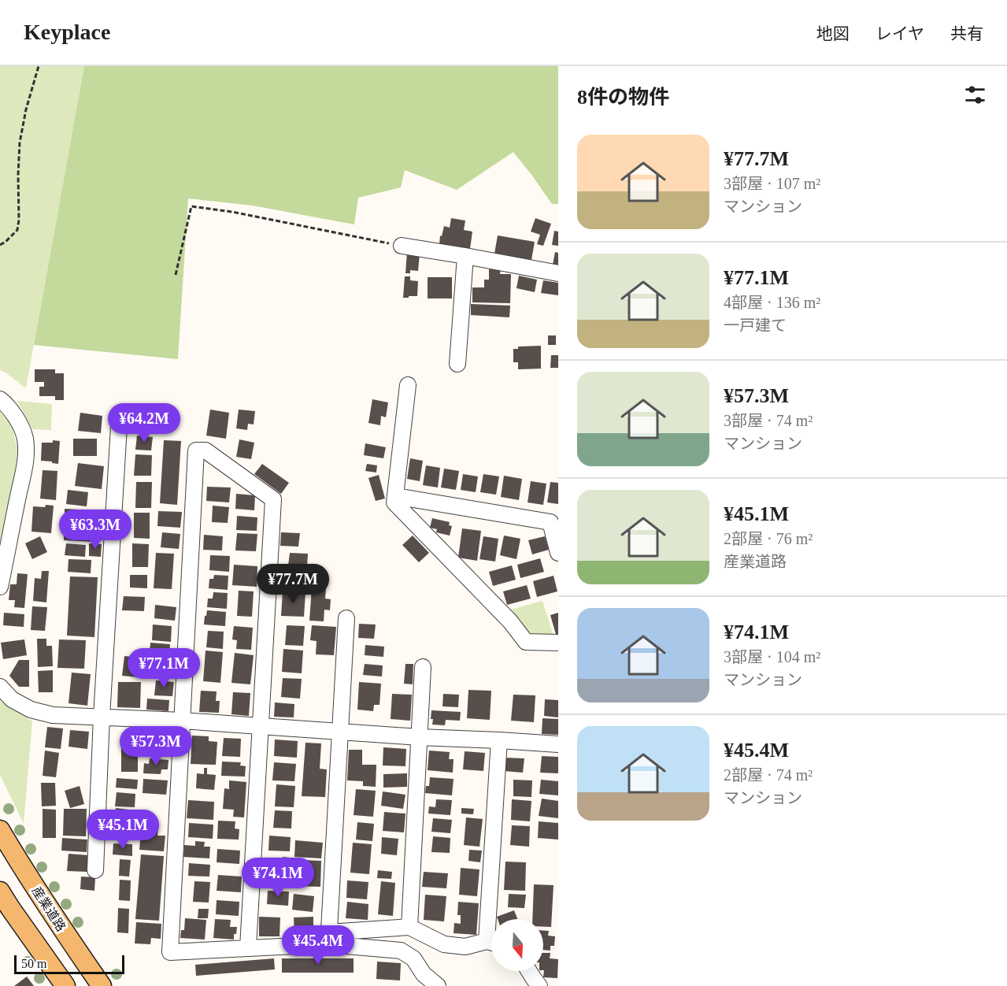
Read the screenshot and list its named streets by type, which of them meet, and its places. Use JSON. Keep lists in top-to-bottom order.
{
  "streets": {
    "main road": ["産業道路"]
  },
  "scale_bar": "50 m",
  "north": "bottom",
  "page": {
    "header": "Keyplace",
    "nav": ["地図", "レイヤ", "共有"],
    "heading": "8件の物件",
    "list": [
      {
        "name": "¥77.7M",
        "note": "3部屋 · 107 m² · マンション"
      },
      {
        "name": "¥77.1M",
        "note": "4部屋 · 136 m² · 一戸建て"
      },
      {
        "name": "¥57.3M",
        "note": "3部屋 · 74 m² · マンション"
      },
      {
        "name": "¥45.1M",
        "note": "2部屋 · 76 m² · 産業道路"
      },
      {
        "name": "¥74.1M",
        "note": "3部屋 · 104 m² · マンション"
      },
      {
        "name": "¥45.4M",
        "note": "2部屋 · 74 m² · マンション"
      }
    ],
    "price": [
      "¥64.2M",
      "¥63.3M",
      "¥77.7M",
      "¥77.1M",
      "¥57.3M",
      "¥45.1M",
      "¥74.1M",
      "¥45.4M"
    ],
    "scale": "50 m"
  }
}
